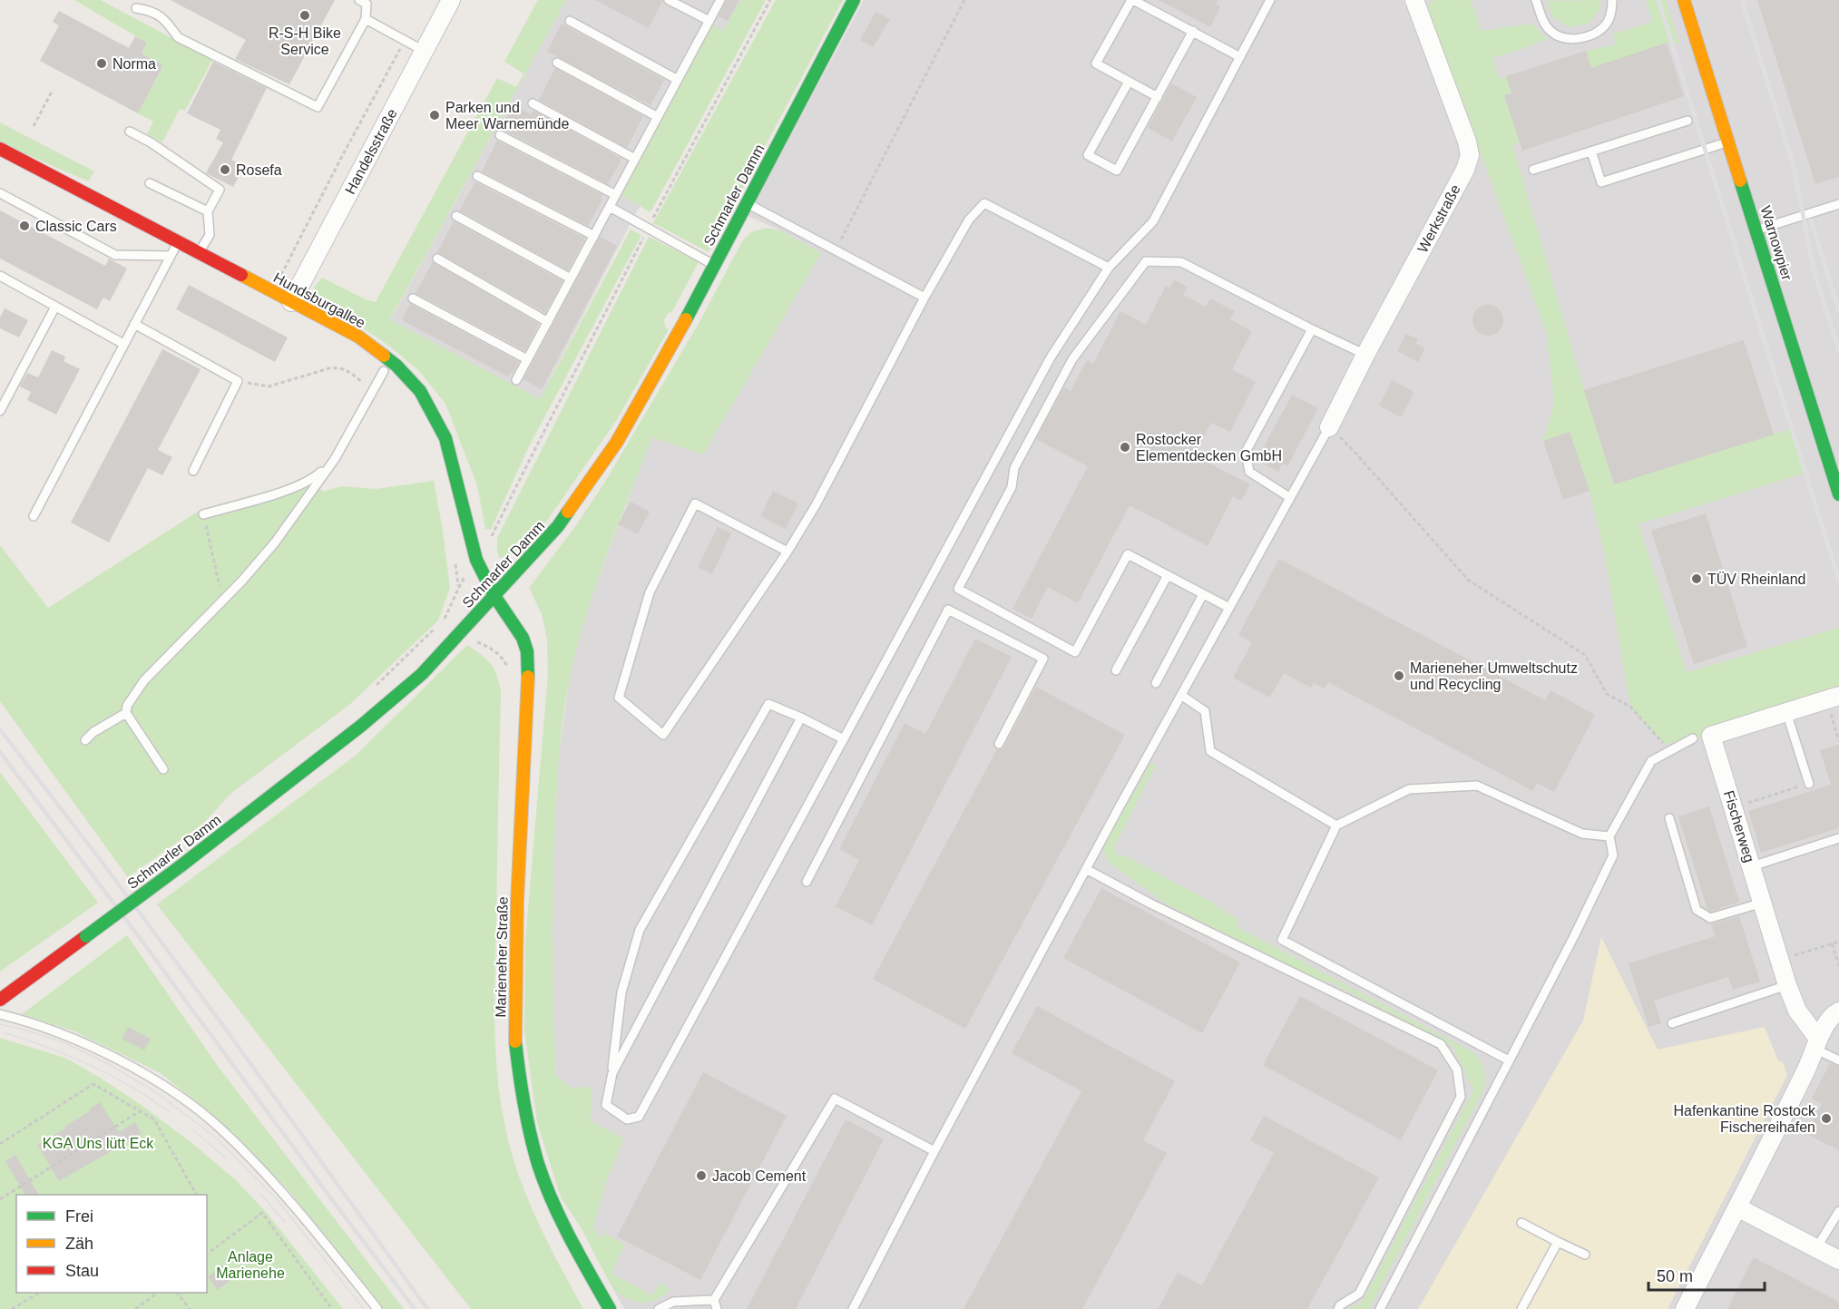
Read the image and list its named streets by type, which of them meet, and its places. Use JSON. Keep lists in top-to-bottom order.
{
  "streets": {
    "street": [
      "Handelsstraße",
      "Schmarler Damm",
      "Werkstraße",
      "Warnowpier",
      "Hundsburgallee",
      "Fischerweg",
      "Marieneher Straße"
    ]
  },
  "crossings": [
    ["Handelsstraße", "Hundsburgallee"],
    ["Schmarler Damm", "Hundsburgallee"],
    ["Schmarler Damm", "Marieneher Straße"],
    ["Hundsburgallee", "Marieneher Straße"]
  ],
  "parks": ["KGA Uns lütt Eck", "Anlage Marienehe"],
  "places": [
    "R-S-H Bike Service",
    "Norma",
    "Parken und Meer Warnemünde",
    "Rosefa",
    "Classic Cars",
    "Rostocker Elementdecken GmbH",
    "TÜV Rheinland",
    "Marieneher Umweltschutz und Recycling",
    "Hafenkantine Rostock Fischereihafen",
    "Jacob Cement"
  ],
  "legend": ["Frei", "Zäh", "Stau"],
  "scale_bar": "50 m"
}
